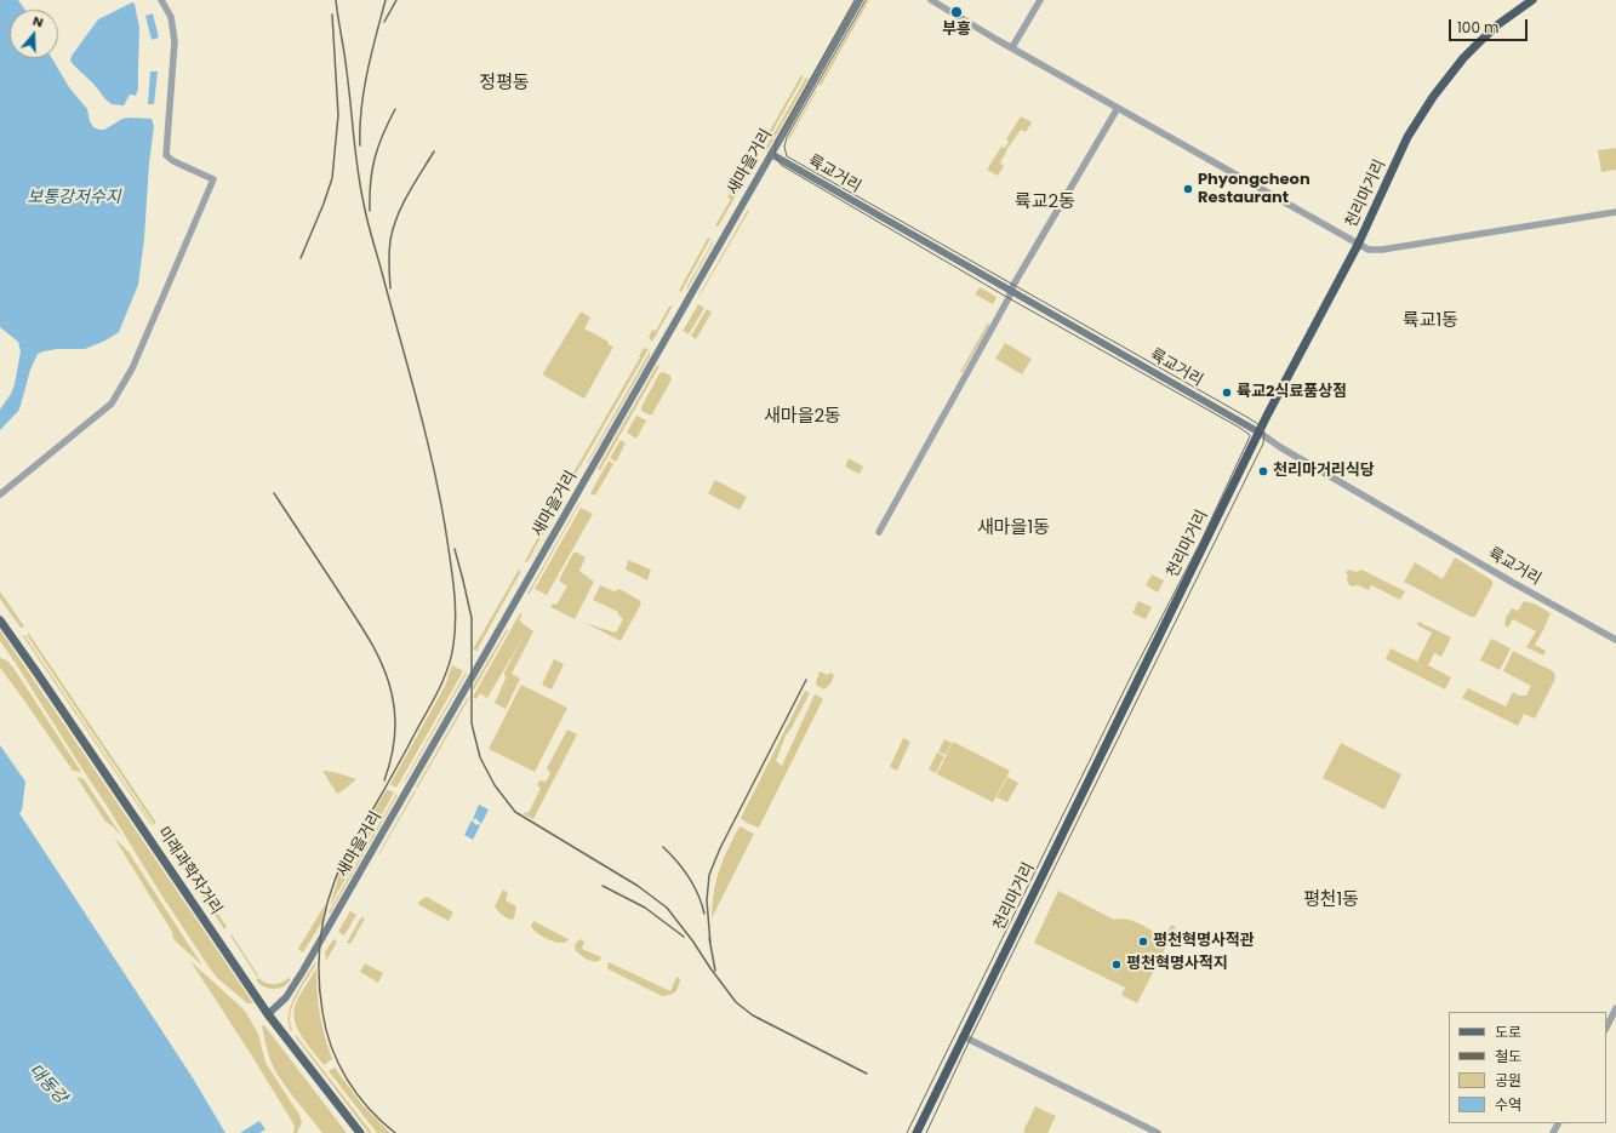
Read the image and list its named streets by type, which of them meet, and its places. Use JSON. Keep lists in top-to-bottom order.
{
  "streets": {
    "highway": ["천리마거리"],
    "main road": ["새마을거리", "륙교거리", "미래과학자거리"]
  },
  "crossings": [
    ["새마을거리", "륙교거리"],
    ["새마을거리", "미래과학자거리"],
    ["륙교거리", "천리마거리"]
  ],
  "districts": [
    "정평동",
    "륙교2동",
    "륙교1동",
    "새마을2동",
    "새마을1동",
    "평천1동"
  ],
  "water": ["보통강저수지", "대동강"],
  "places": [
    "부흥",
    "Phyongcheon Restaurant",
    "륙교2식료품상점",
    "천리마거리식당",
    "평천혁명사적관",
    "평천혁명사적지"
  ],
  "legend": [
    "도로",
    "철도",
    "공원",
    "수역"
  ],
  "scale_bar": "100 m",
  "north": "top"
}
